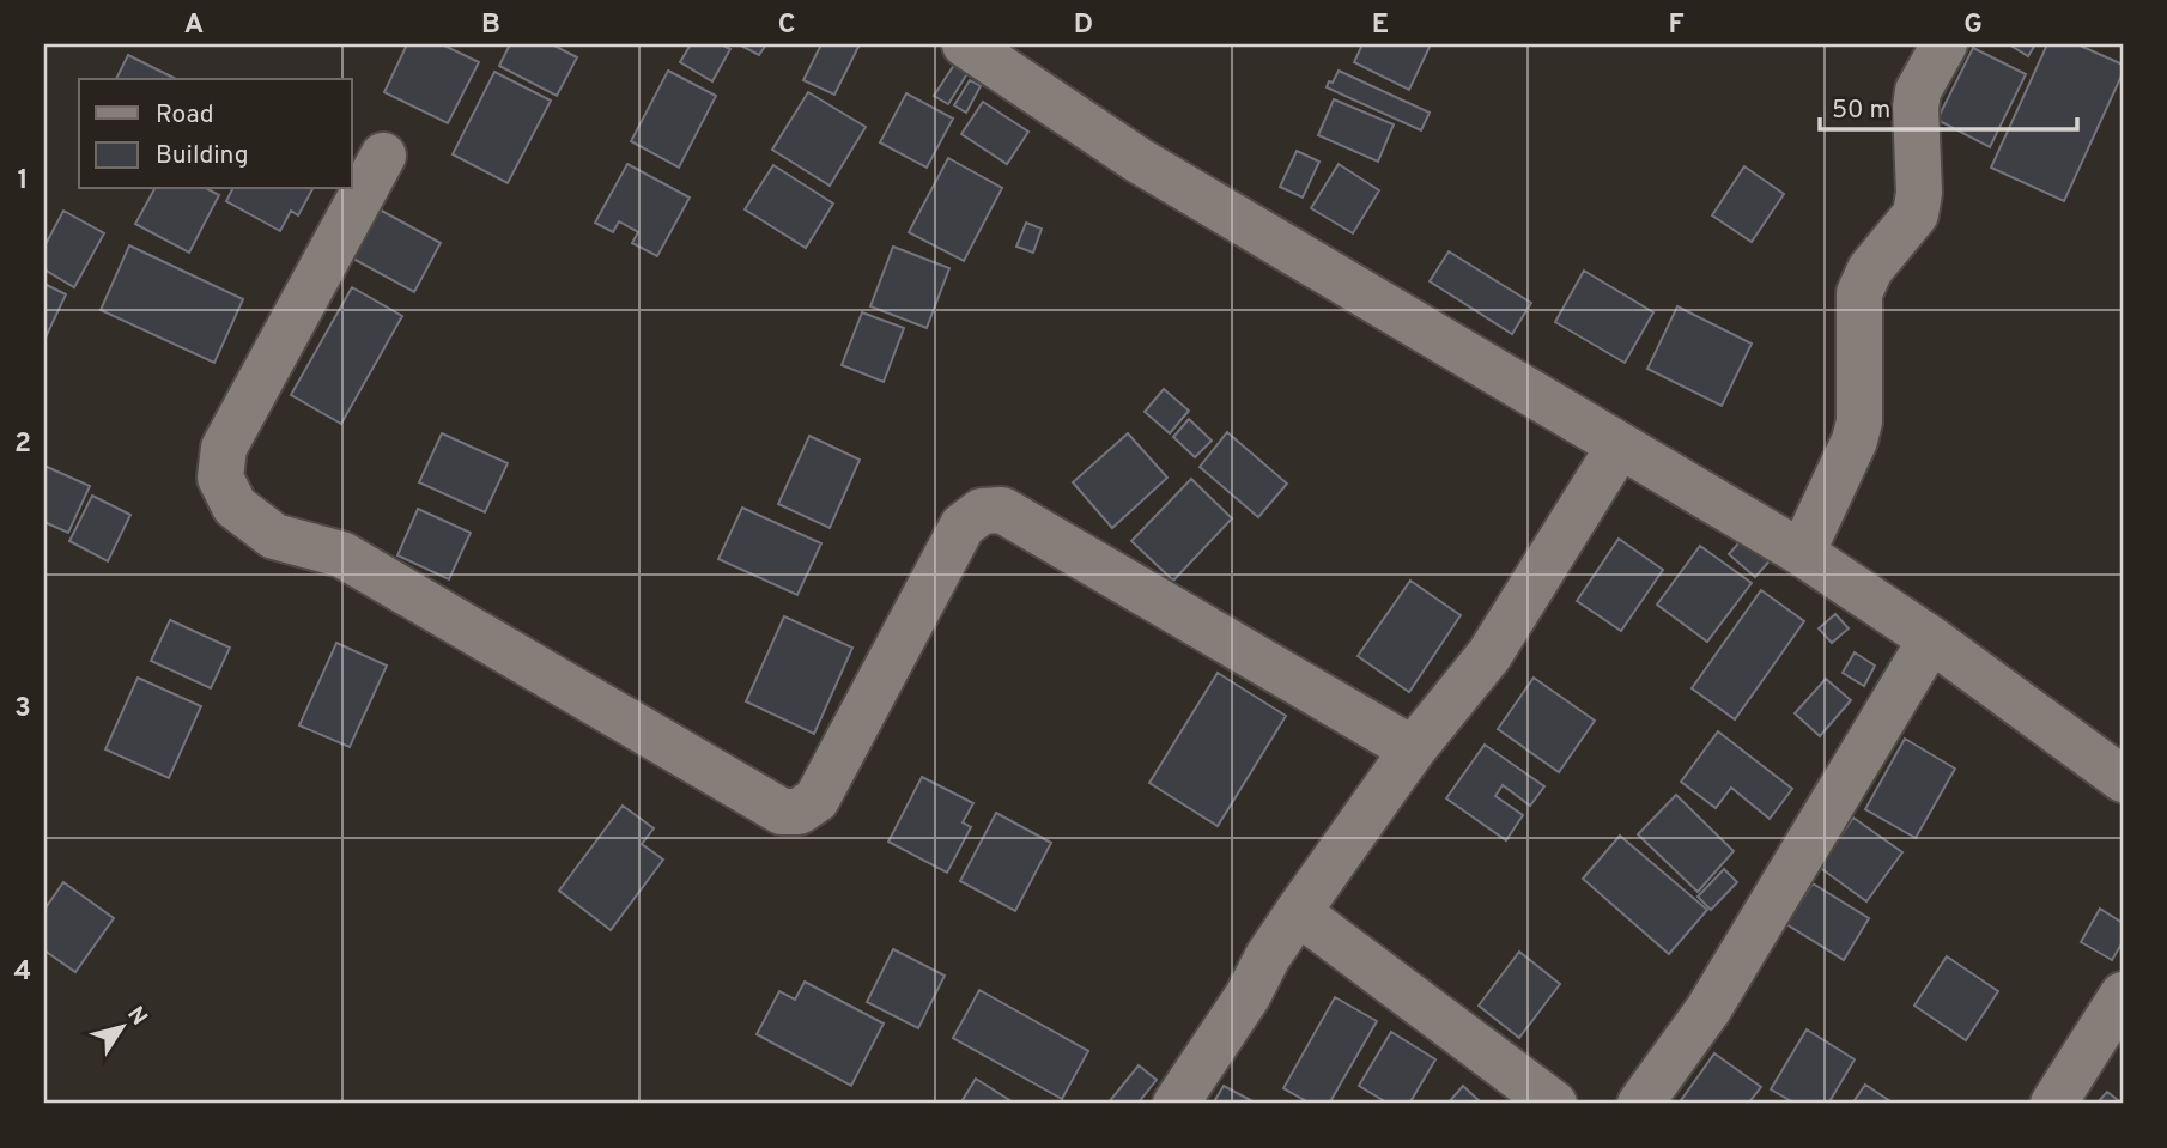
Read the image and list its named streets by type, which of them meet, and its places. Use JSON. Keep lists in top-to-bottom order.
{
  "legend": ["Road", "Building"],
  "scale_bar": "50 m",
  "north": "top right",
  "grid": {
    "columns": [
      "A",
      "B",
      "C",
      "D",
      "E",
      "F",
      "G"
    ],
    "rows": [
      "1",
      "2",
      "3",
      "4"
    ]
  }
}
